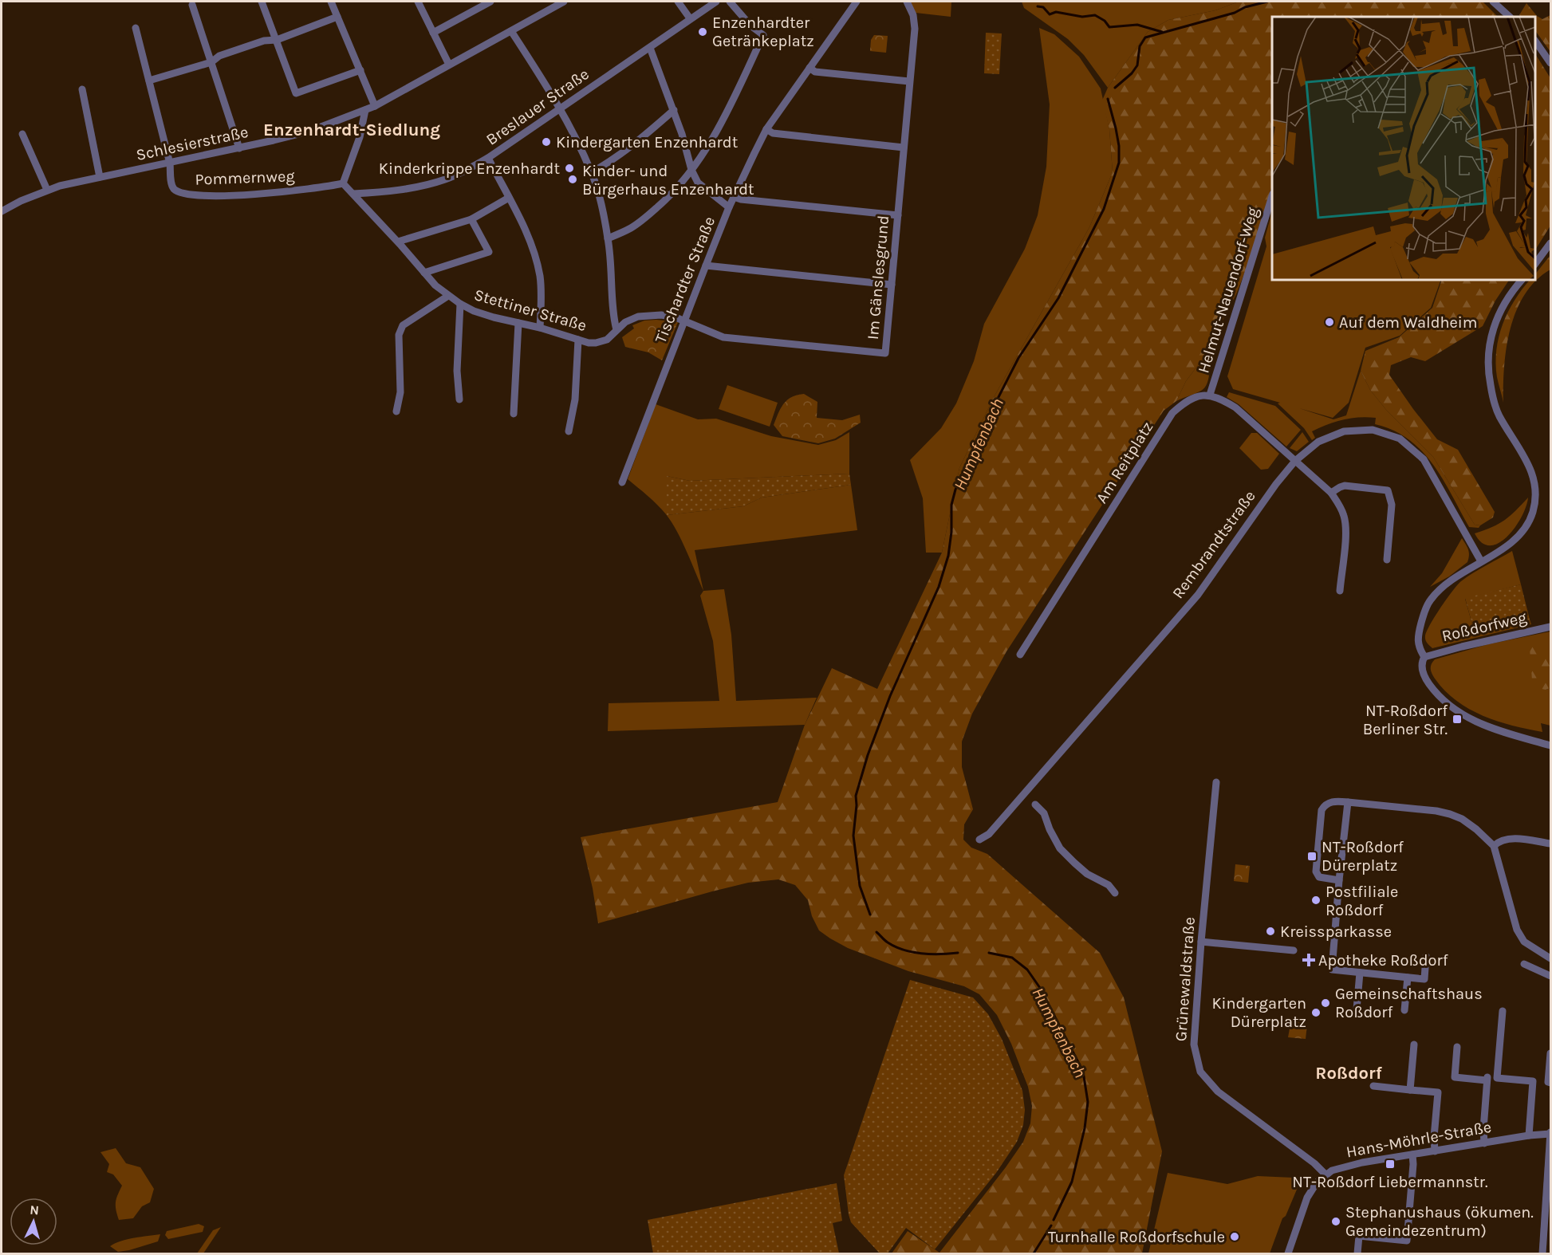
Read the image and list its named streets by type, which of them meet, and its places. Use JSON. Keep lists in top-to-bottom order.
{
  "streets": {
    "street": [
      "Breslauer Straße",
      "Schlesierstraße",
      "Pommernweg",
      "Im Gänslesgrund",
      "Tischardter Straße",
      "Helmut-Nauendorf-Weg",
      "Stettiner Straße",
      "Am Reitplatz",
      "Rembrandtstraße",
      "Roßdorfweg",
      "Grünewaldstraße",
      "Hans-Möhrle-Straße"
    ]
  },
  "crossings": [
    ["Breslauer Straße", "Stettiner Straße"],
    ["Schlesierstraße", "Pommernweg"],
    ["Pommernweg", "Stettiner Straße"],
    ["Im Gänslesgrund", "Tischardter Straße"],
    ["Im Gänslesgrund", "Stettiner Straße"],
    ["Tischardter Straße", "Stettiner Straße"],
    ["Helmut-Nauendorf-Weg", "Am Reitplatz"],
    ["Grünewaldstraße", "Hans-Möhrle-Straße"]
  ],
  "districts": ["Enzenhardt-Siedlung", "Roßdorf"],
  "water": ["Humpfenbach"],
  "places": {
    "other": [
      "Enzenhardter Getränkeplatz",
      "Kindergarten Enzenhardt",
      "Kinderkrippe Enzenhardt",
      "Kinder- und Bürgerhaus Enzenhardt",
      "Auf dem Waldheim",
      "Postfiliale Roßdorf",
      "Kreissparkasse",
      "Gemeinschaftshaus Roßdorf",
      "Kindergarten Dürerplatz",
      "Stephanushaus (ökumen. Gemeindezentrum)",
      "Turnhalle Roßdorfschule"
    ],
    "transit": ["NT-Roßdorf Berliner Str.", "NT-Roßdorf Dürerplatz", "NT-Roßdorf Liebermannstr."],
    "health": ["Apotheke Roßdorf"]
  },
  "north": "top"
}
